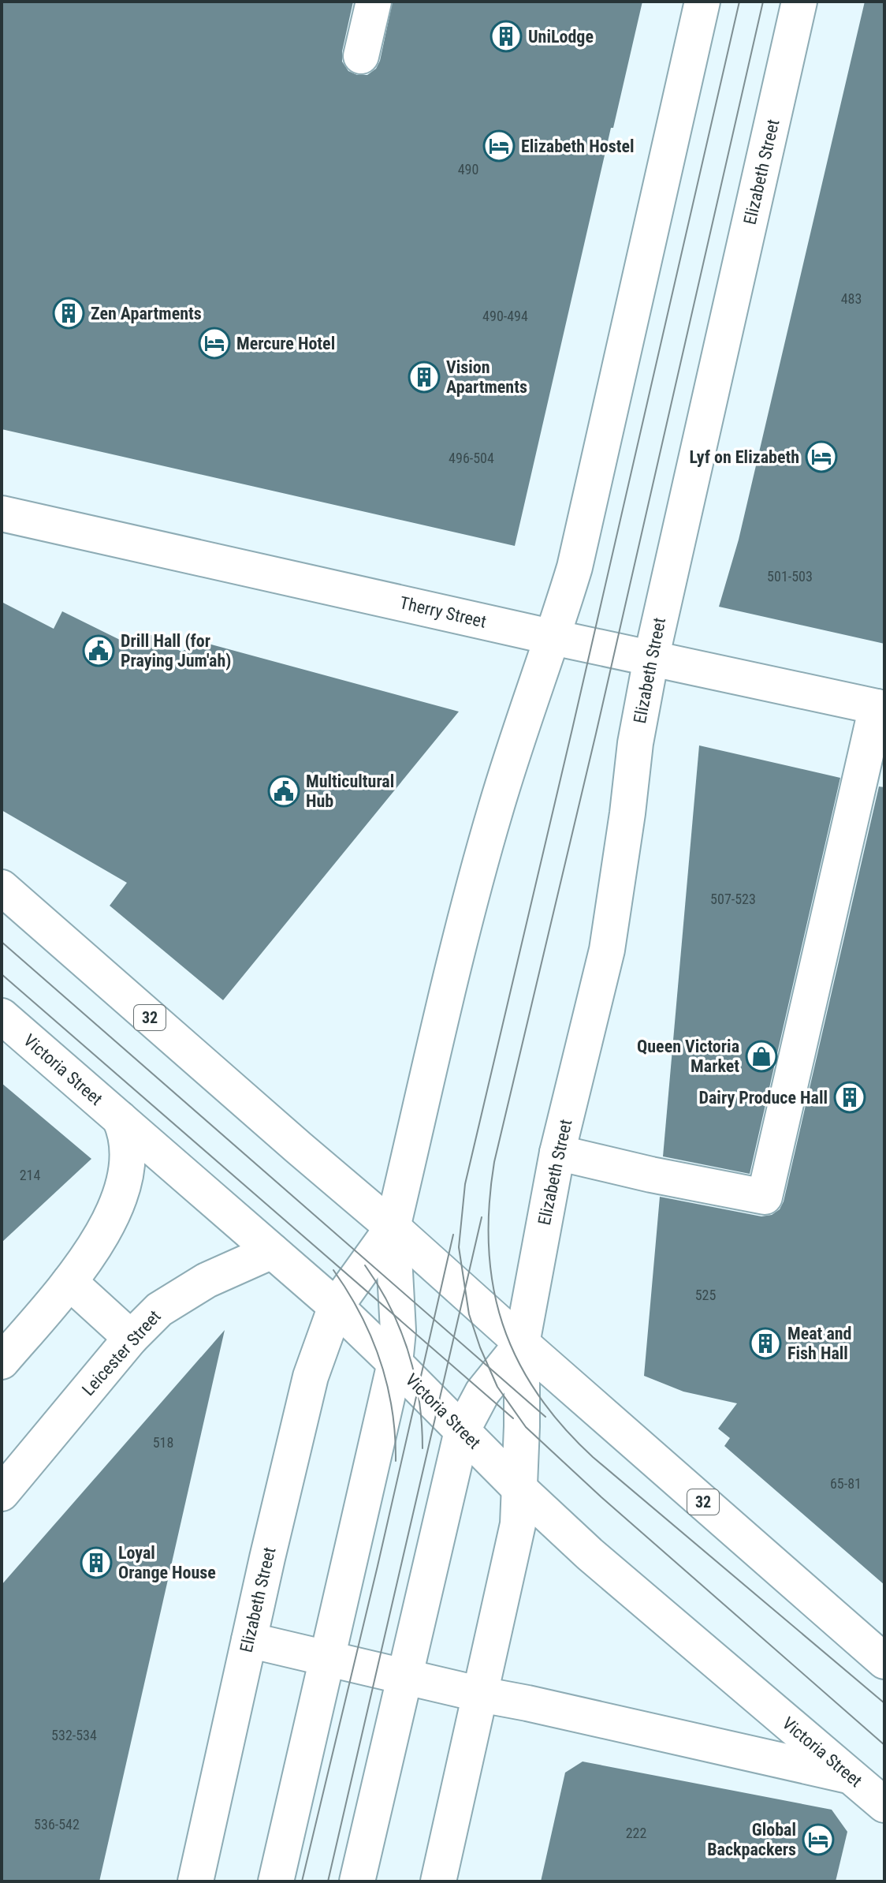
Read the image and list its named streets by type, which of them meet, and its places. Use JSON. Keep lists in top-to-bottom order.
{
  "streets": {
    "main road": [
      "Elizabeth Street",
      "Therry Street",
      "32",
      "Victoria Street",
      "Leicester Street"
    ]
  },
  "crossings": [
    ["Elizabeth Street", "Therry Street"],
    ["Elizabeth Street", "32"],
    ["Elizabeth Street", "Victoria Street"],
    ["Victoria Street", "Leicester Street"]
  ],
  "places": {
    "building": [
      "UniLodge",
      "Zen Apartments",
      "Vision Apartments",
      "Dairy Produce Hall",
      "Meat and Fish Hall",
      "Loyal Orange House"
    ],
    "hotel": [
      "Elizabeth Hostel",
      "Mercure Hotel",
      "Lyf on Elizabeth",
      "Global Backpackers"
    ],
    "public building": ["Drill Hall (for Praying Jum'ah)", "Multicultural Hub"],
    "shop": ["Queen Victoria Market"]
  },
  "house_numbers": [
    "490",
    "483",
    "490-494",
    "496-504",
    "501-503",
    "507-523",
    "214",
    "525",
    "518",
    "65-81",
    "532-534",
    "536-542",
    "222"
  ]
}
